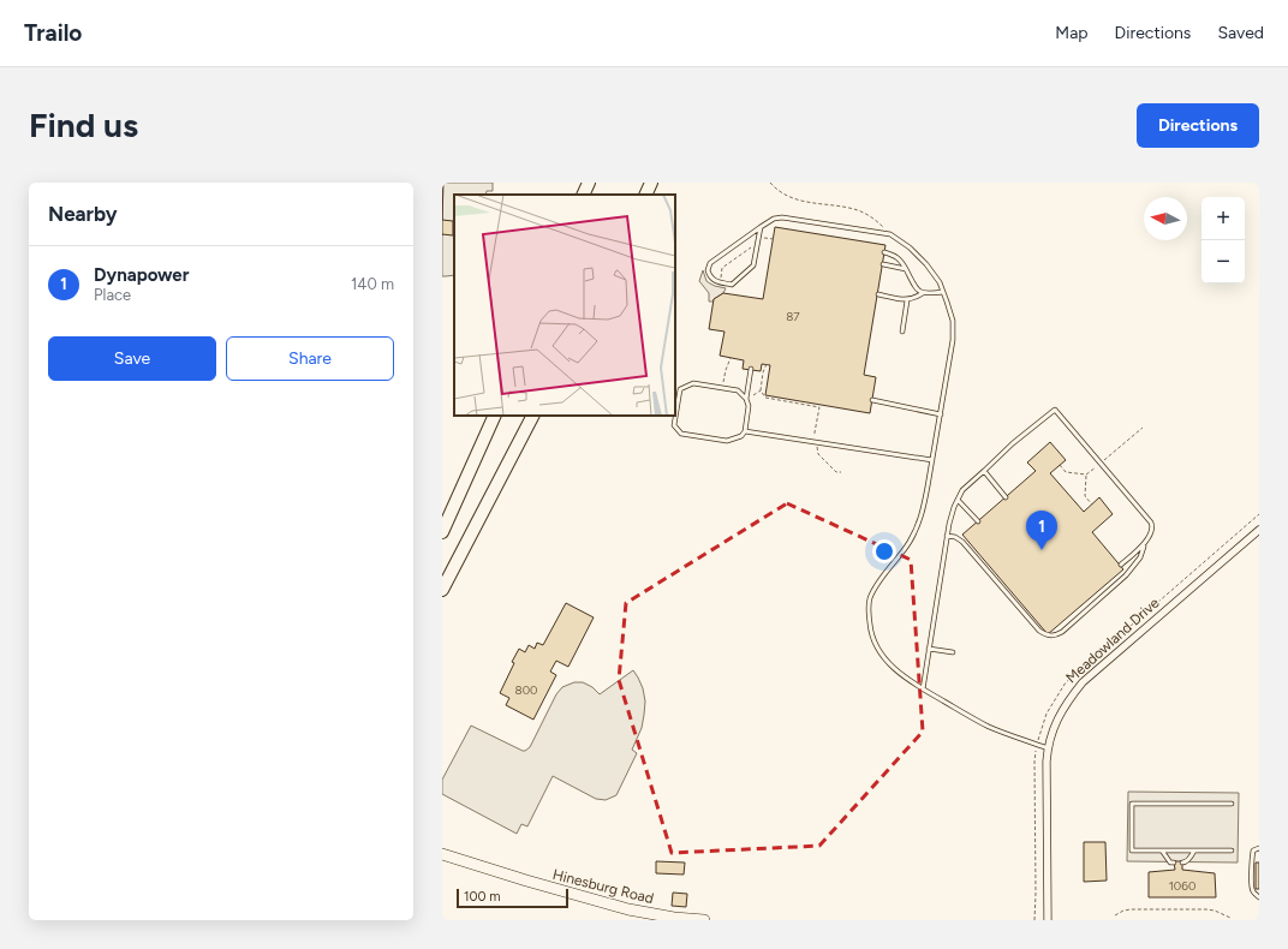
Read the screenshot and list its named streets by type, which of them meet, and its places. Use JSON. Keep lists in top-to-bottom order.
{
  "streets": {
    "main road": ["Hinesburg Road"],
    "street": ["Meadowland Drive"]
  },
  "house_numbers": ["87", "800", "1060"],
  "scale_bar": "100 m",
  "north": "left",
  "page": {
    "header": "Trailo",
    "nav": ["Map", "Directions", "Saved"],
    "buttons": [
      "Directions",
      ["Save", "Share"]
    ],
    "title": "Find us",
    "heading": "Nearby",
    "map_buttons": ["+", "−"],
    "list": [
      {
        "mark": "1",
        "name": "Dynapower",
        "note": "Place",
        "value": "140 m"
      }
    ],
    "pins": "1",
    "scale": "100 m"
  }
}
